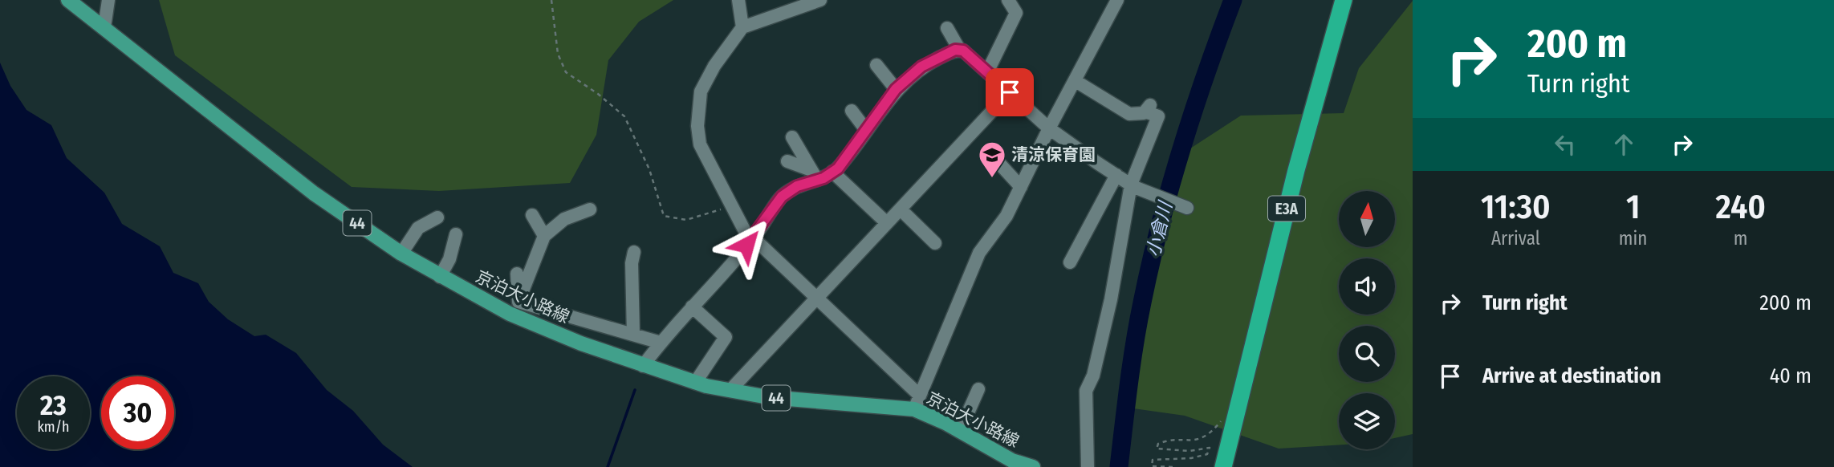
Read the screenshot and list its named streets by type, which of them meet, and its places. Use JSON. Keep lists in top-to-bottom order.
{
  "streets": {
    "highway": ["E3A"],
    "main road": ["44", "京泊大小路線"]
  },
  "water": ["小倉川"],
  "places": {
    "school or university": ["清涼保育園"]
  },
  "north": "top",
  "page": {
    "turn": ["200 m", "Turn right"],
    "eta": [
      "11:30",
      "Arrival",
      "1",
      "min",
      "240",
      "m"
    ],
    "list": [
      {
        "name": "Turn right",
        "value": "200 m"
      },
      {
        "name": "Arrive at destination",
        "value": "40 m"
      }
    ],
    "speed": "23 km/h",
    "limit": "30"
  }
}
